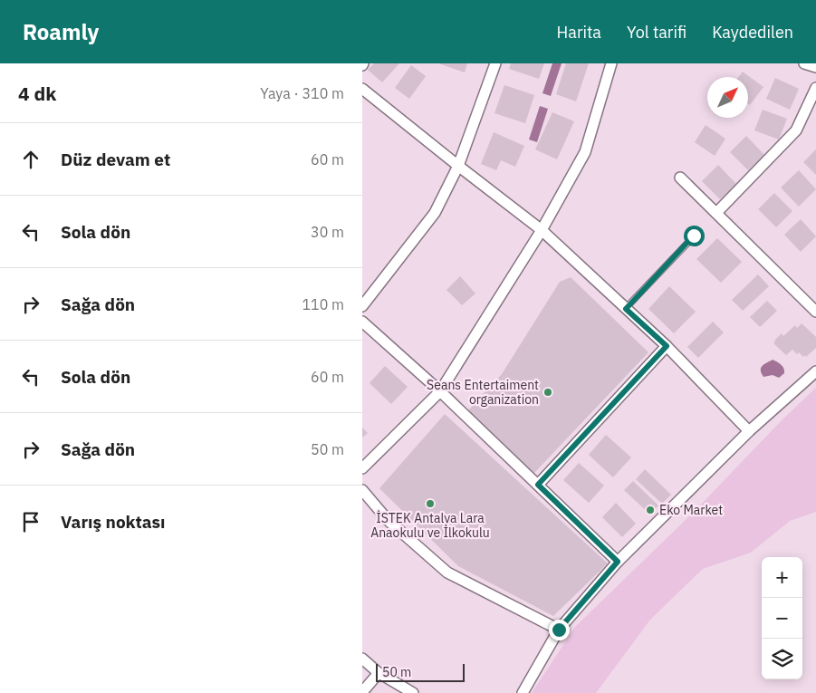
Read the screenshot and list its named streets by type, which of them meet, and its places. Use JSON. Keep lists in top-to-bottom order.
{
  "places": ["Seans Entertaiment organization", "İSTEK Antalya Lara Anaokulu ve İlkokulu", "Eko Market"],
  "scale_bar": "50 m",
  "north": "top right",
  "page": {
    "header": "Roamly",
    "nav": ["Harita", "Yol tarifi", "Kaydedilen"],
    "heading": ["4 dk", "Yaya · 310 m"],
    "list": [
      ["Düz devam et", "60 m"],
      ["Sola dön", "30 m"],
      ["Sağa dön", "110 m"],
      ["Sola dön", "60 m"],
      ["Sağa dön", "50 m"],
      "Varış noktası"
    ],
    "map_buttons": ["+", "−"],
    "scale": "50 m"
  }
}
